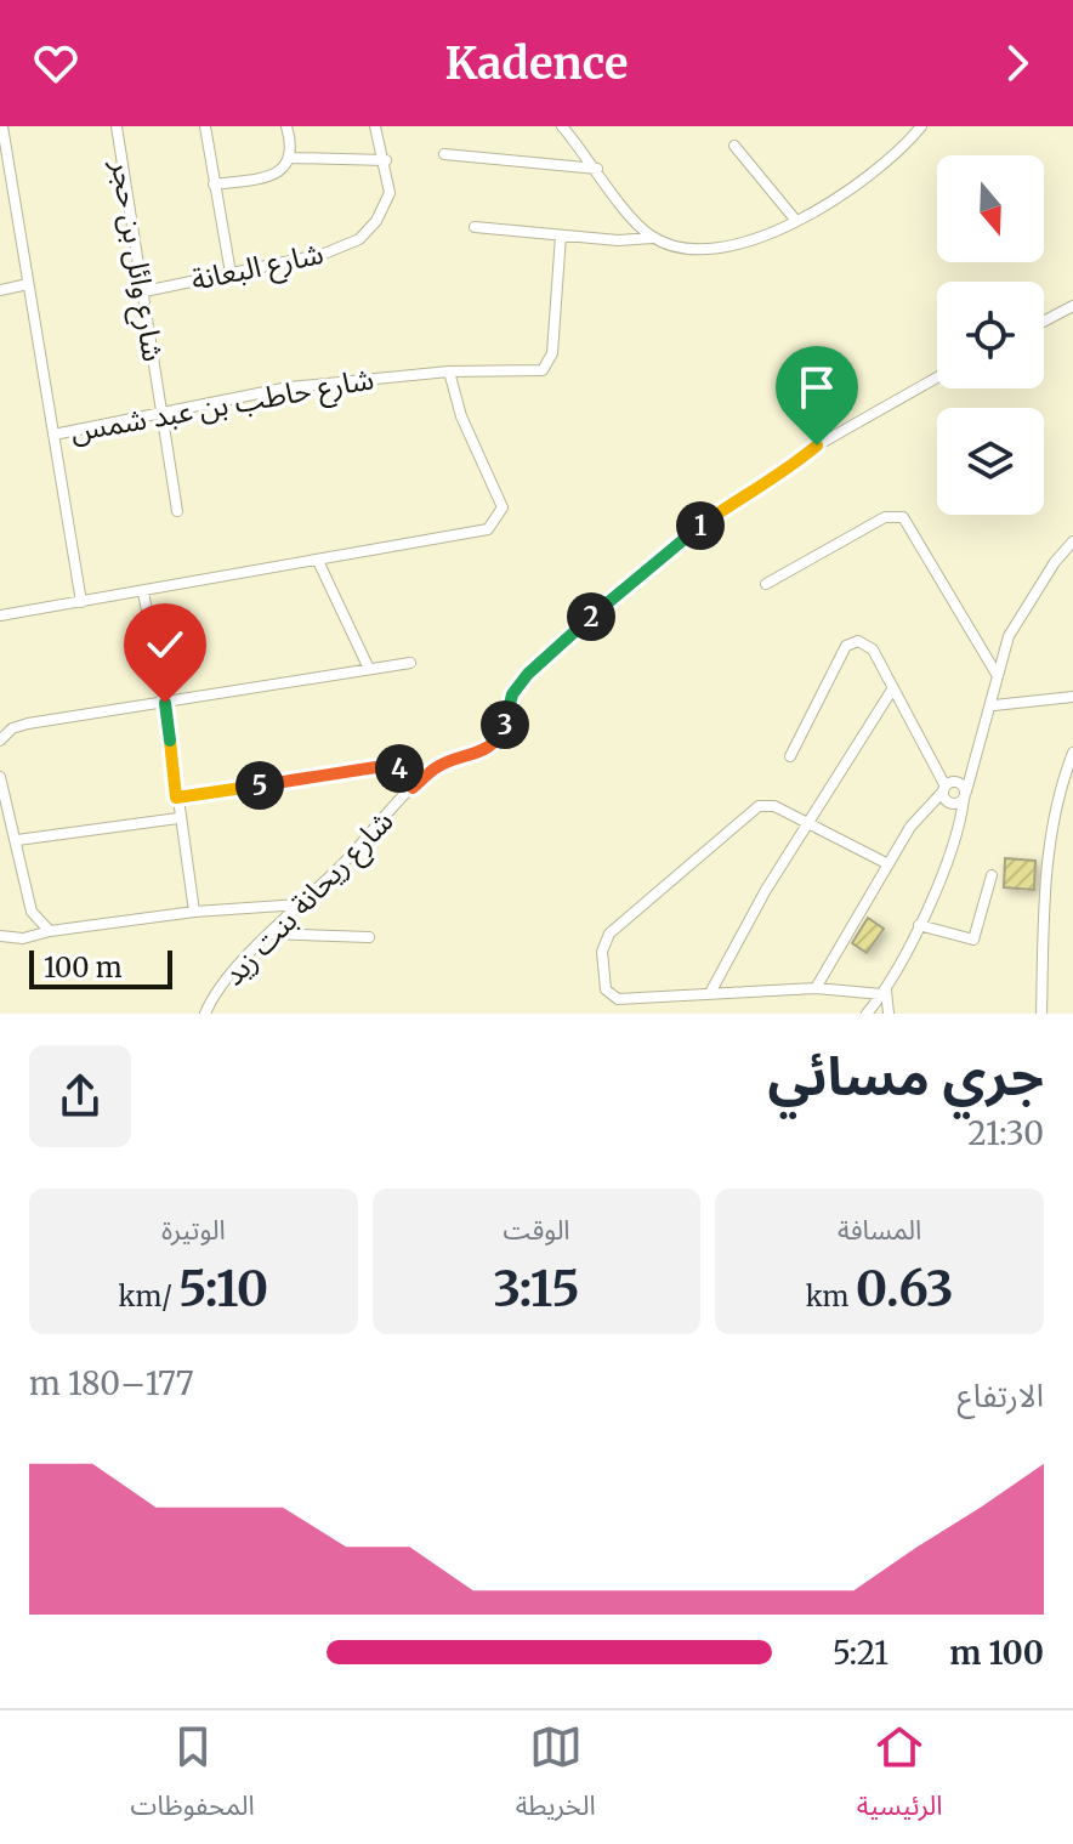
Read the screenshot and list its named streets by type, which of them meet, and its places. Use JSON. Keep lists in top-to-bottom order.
{
  "streets": {
    "street": [
      "شارع وائل بن حجر",
      "شارع البعانة",
      "شارع حاطب بن عبد شمس",
      "شارع ريحانة بنت زيد"
    ]
  },
  "crossings": [
    ["شارع وائل بن حجر", "شارع البعانة"],
    ["شارع وائل بن حجر", "شارع حاطب بن عبد شمس"]
  ],
  "scale_bar": "100 m",
  "north": "bottom",
  "page": {
    "header": "Kadence",
    "pins": [
      "1",
      "2",
      "3",
      "4",
      "5"
    ],
    "scale": "100 m",
    "heading": ["جري مسائي", "21:30"],
    "stats": [
      ["المسافة", "0.63 km"],
      ["الوقت", "3:15"],
      ["الوتيرة", "5:10 /km"]
    ],
    "chart": ["الارتفاع", "177–180 m"],
    "list": [
      {
        "name": "100 m",
        "note": "5:21"
      }
    ],
    "tabs": ["الرئيسية", "الخريطة", "المحفوظات"]
  }
}
